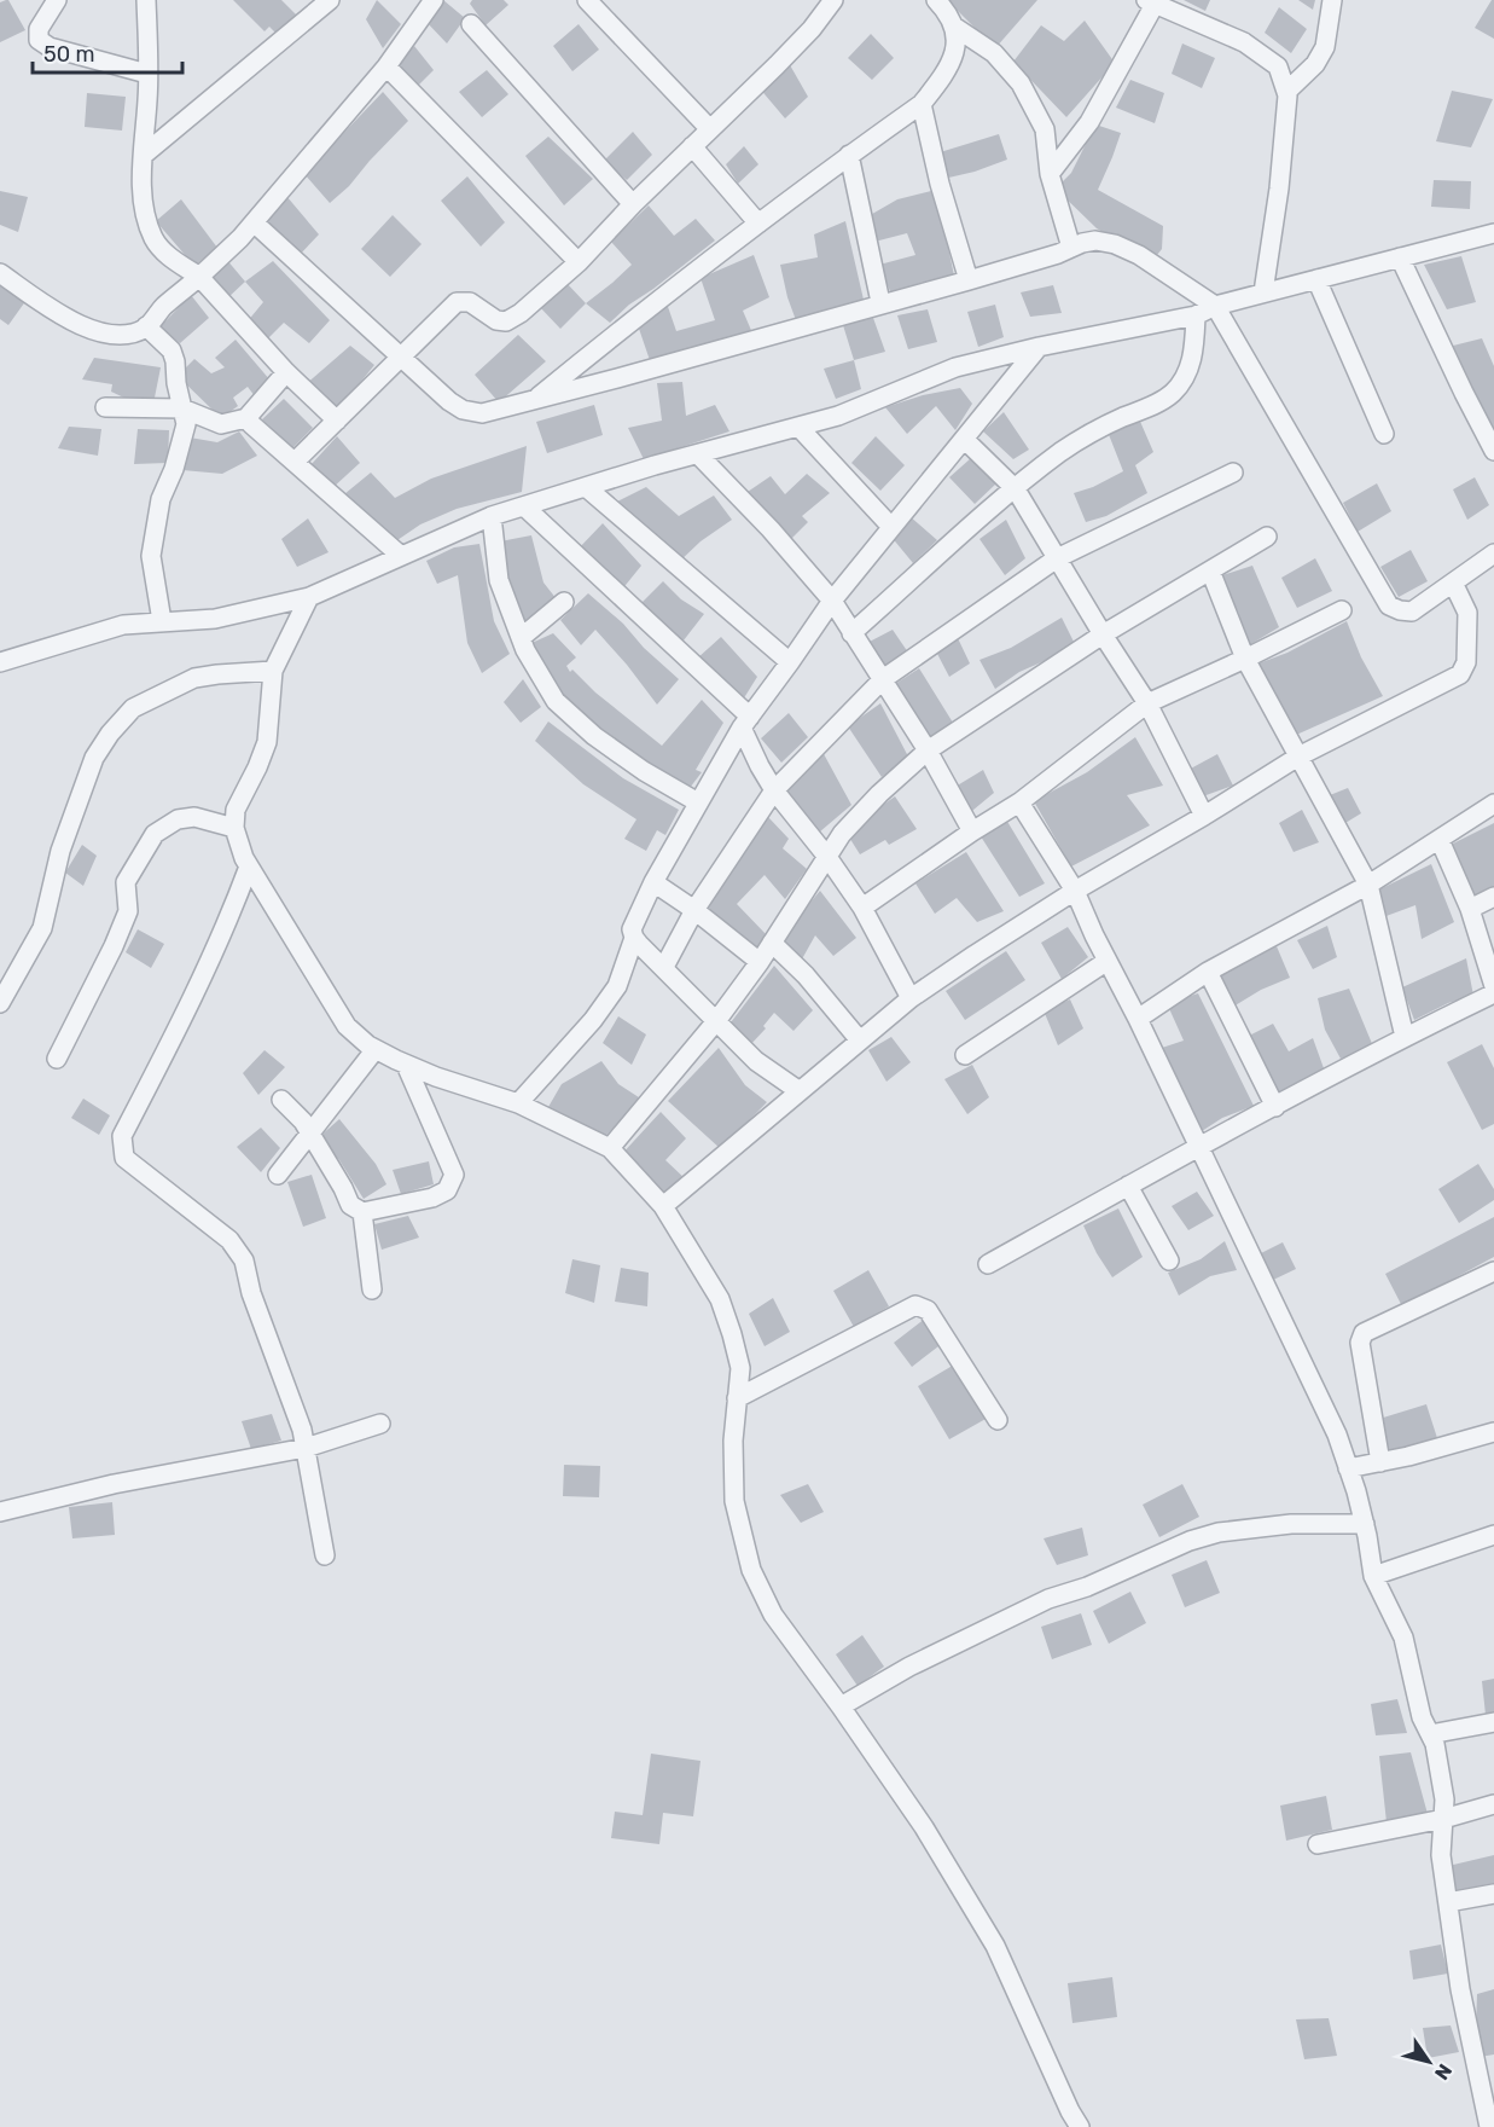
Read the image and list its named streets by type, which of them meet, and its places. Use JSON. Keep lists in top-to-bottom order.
{
  "scale_bar": "50 m",
  "north": "bottom right"
}
